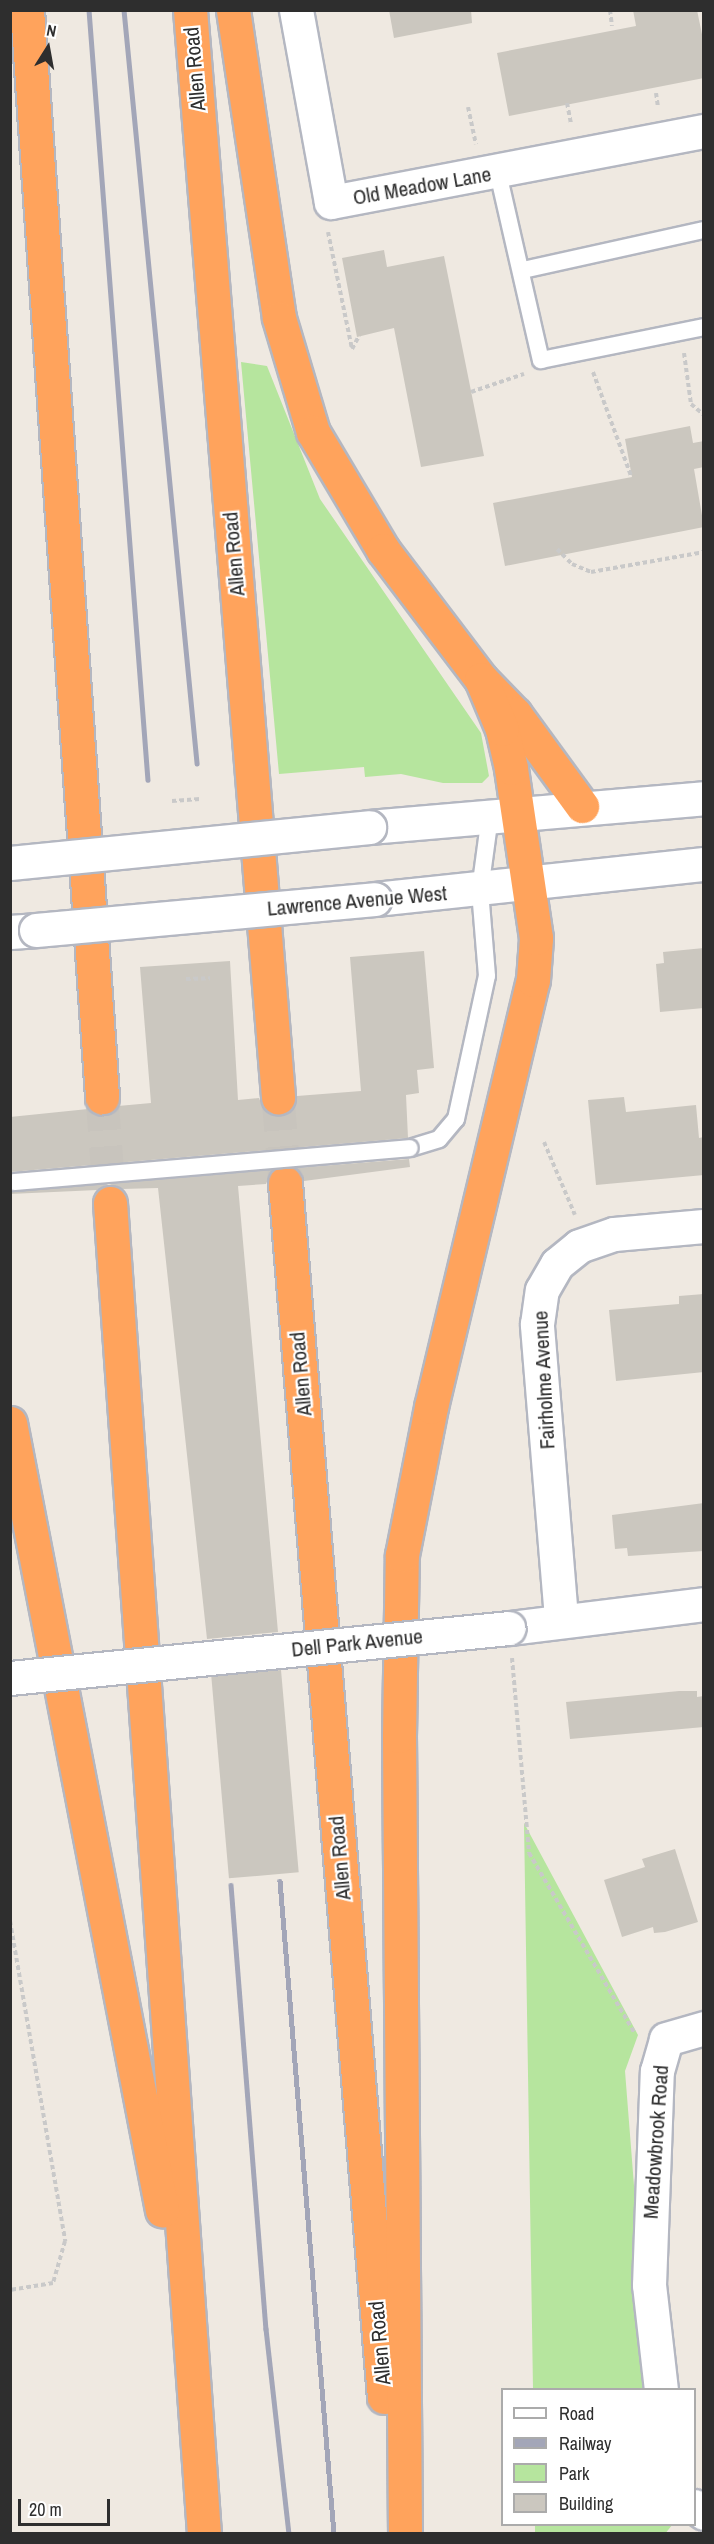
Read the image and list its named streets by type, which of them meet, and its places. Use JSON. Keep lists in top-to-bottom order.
{
  "streets": {
    "highway": ["Allen Road"],
    "street": [
      "Old Meadow Lane",
      "Lawrence Avenue West",
      "Fairholme Avenue",
      "Dell Park Avenue",
      "Meadowbrook Road"
    ]
  },
  "crossings": [
    ["Fairholme Avenue", "Dell Park Avenue"]
  ],
  "legend": [
    "Road",
    "Railway",
    "Park",
    "Building"
  ],
  "scale_bar": "20 m",
  "north": "top"
}
